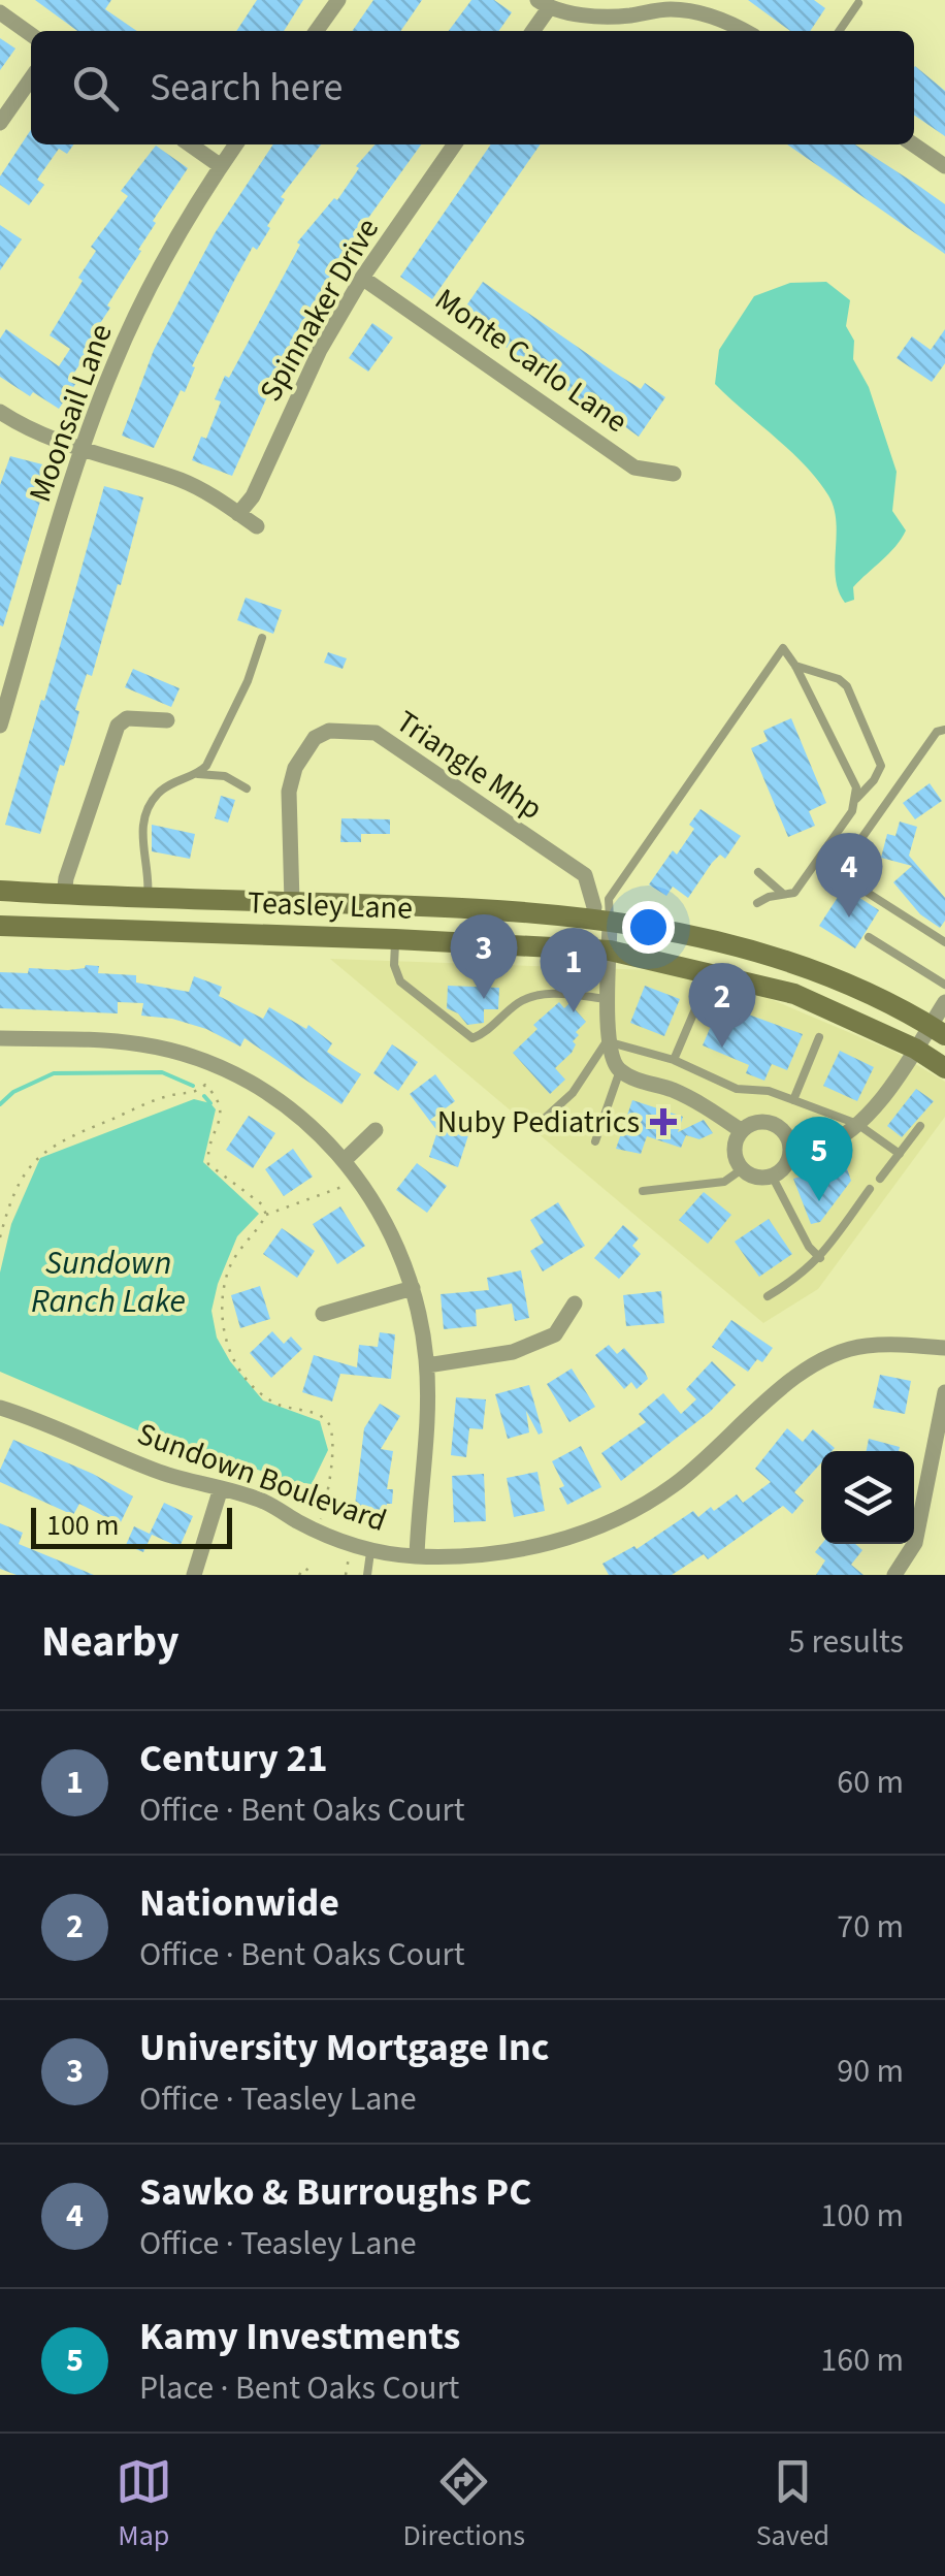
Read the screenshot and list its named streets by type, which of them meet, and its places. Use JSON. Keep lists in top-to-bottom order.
{
  "streets": {
    "main road": ["Teasley Lane"],
    "street": [
      "Spinnaker Drive",
      "Monte Carlo Lane",
      "Moonsail Lane",
      "Triangle Mhp",
      "Sundown Boulevard"
    ]
  },
  "crossings": [
    ["Spinnaker Drive", "Monte Carlo Lane"],
    ["Triangle Mhp", "Teasley Lane"]
  ],
  "water": ["Sundown Ranch Lake"],
  "places": {
    "health": ["Nuby Pediatrics"]
  },
  "scale_bar": "100 m",
  "page": {
    "search": "Search here",
    "pins": [
      "4",
      "3",
      "1",
      "2",
      "5"
    ],
    "scale": "100 m",
    "heading": ["Nearby", "5 results"],
    "list": [
      {
        "mark": "1",
        "name": "Century 21",
        "note": "Office · Bent Oaks Court",
        "value": "60 m"
      },
      {
        "mark": "2",
        "name": "Nationwide",
        "note": "Office · Bent Oaks Court",
        "value": "70 m"
      },
      {
        "mark": "3",
        "name": "University Mortgage Inc",
        "note": "Office · Teasley Lane",
        "value": "90 m"
      },
      {
        "mark": "4",
        "name": "Sawko & Burroughs PC",
        "note": "Office · Teasley Lane",
        "value": "100 m"
      },
      {
        "mark": "5",
        "name": "Kamy Investments",
        "note": "Place · Bent Oaks Court",
        "value": "160 m"
      }
    ],
    "nav": ["Map", "Directions", "Saved"]
  }
}
